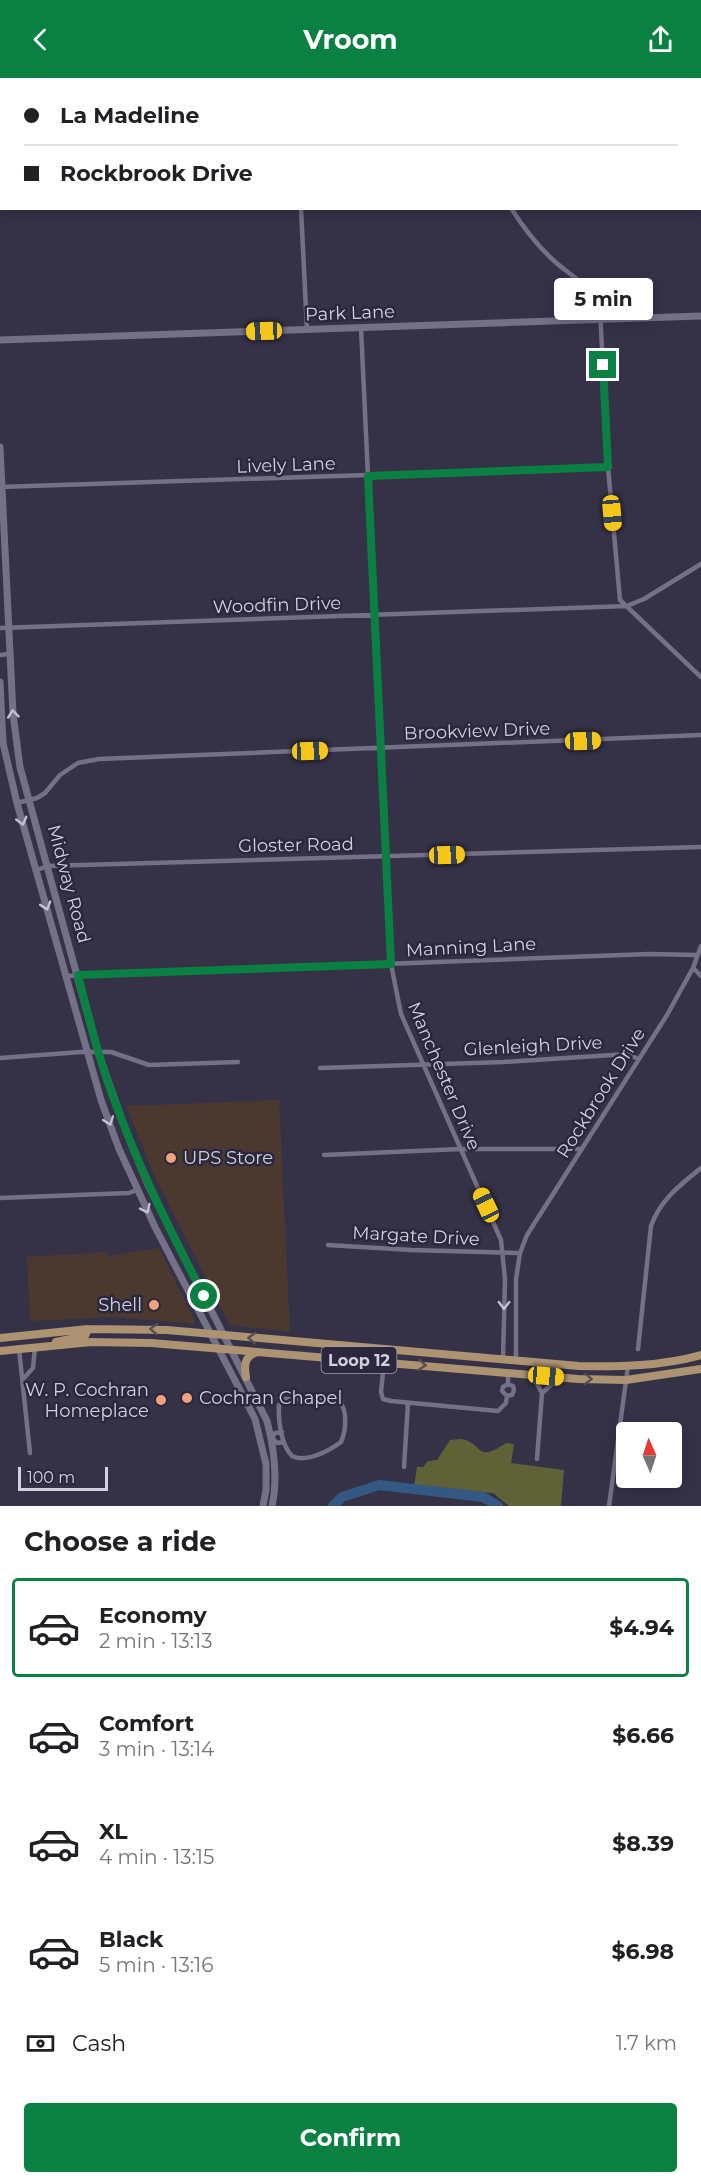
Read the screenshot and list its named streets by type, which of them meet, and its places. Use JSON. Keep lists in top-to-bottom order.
{
  "streets": {
    "main road": ["Park Lane", "Midway Road", "Loop 12"],
    "street": [
      "Lively Lane",
      "Woodfin Drive",
      "Brookview Drive",
      "Gloster Road",
      "Manning Lane",
      "Glenleigh Drive",
      "Manchester Drive",
      "Rockbrook Drive",
      "Margate Drive"
    ]
  },
  "crossings": [
    ["Park Lane", "Manchester Drive"],
    ["Lively Lane", "Midway Road"],
    ["Lively Lane", "Manchester Drive"],
    ["Woodfin Drive", "Midway Road"],
    ["Woodfin Drive", "Manchester Drive"],
    ["Brookview Drive", "Midway Road"],
    ["Brookview Drive", "Manchester Drive"],
    ["Gloster Road", "Midway Road"],
    ["Gloster Road", "Manchester Drive"],
    ["Midway Road", "Manning Lane"],
    ["Midway Road", "Loop 12"],
    ["Manning Lane", "Manchester Drive"],
    ["Manning Lane", "Rockbrook Drive"],
    ["Glenleigh Drive", "Manchester Drive"],
    ["Glenleigh Drive", "Rockbrook Drive"],
    ["Manchester Drive", "Margate Drive"],
    ["Rockbrook Drive", "Loop 12"]
  ],
  "places": [
    "UPS Store",
    "Shell",
    "Cochran Chapel",
    "W. P. Cochran Homeplace"
  ],
  "scale_bar": "100 m",
  "north": "top",
  "page": {
    "header": "Vroom",
    "banner": ["La Madeline", "Rockbrook Drive"],
    "bubble": "5 min",
    "scale": "100 m",
    "heading": "Choose a ride",
    "list": [
      {
        "name": "Economy",
        "note": "2 min · 13:13",
        "value": "$4.94"
      },
      {
        "name": "Comfort",
        "note": "3 min · 13:14",
        "value": "$6.66"
      },
      {
        "name": "XL",
        "note": "4 min · 13:15",
        "value": "$8.39"
      },
      {
        "name": "Black",
        "note": "5 min · 13:16",
        "value": "$6.98"
      }
    ],
    "pay": ["Cash", "1.7 km"],
    "buttons": "Confirm"
  }
}
